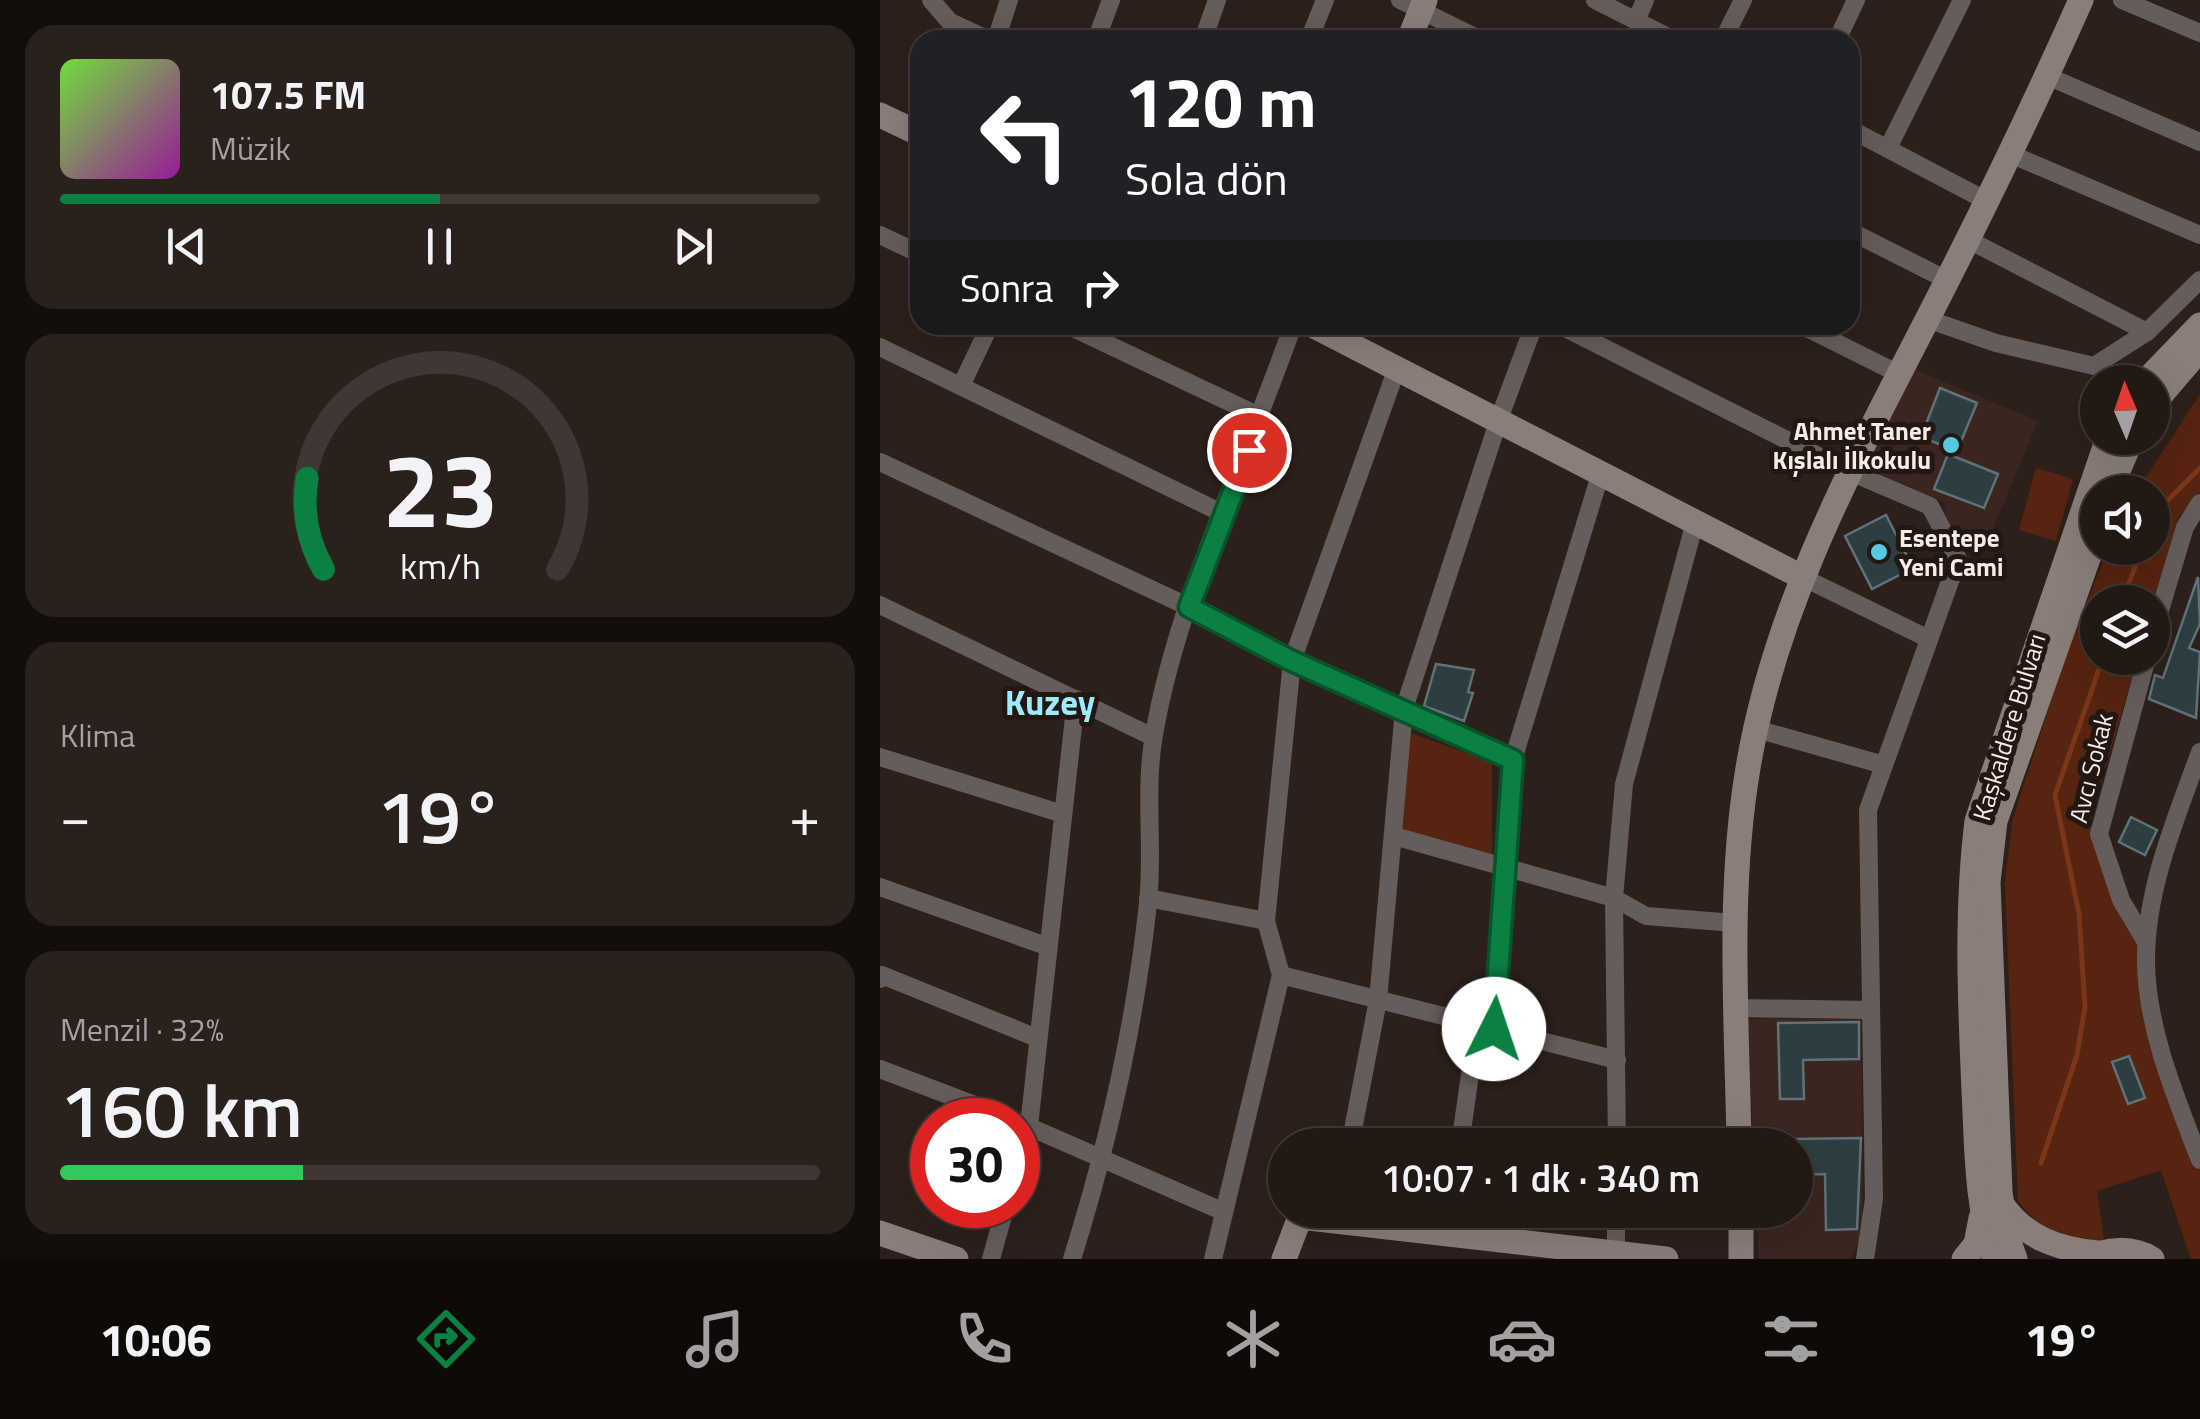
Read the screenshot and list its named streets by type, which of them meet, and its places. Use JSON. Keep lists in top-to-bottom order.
{
  "streets": {
    "street": ["Kaşkaldere Bulvarı", "Avcı Sokak"]
  },
  "districts": ["Kuzey"],
  "places": ["Ahmet Taner Kışlalı İlkokulu", "Esentepe Yeni Cami"],
  "north": "top",
  "page": {
    "turn": ["120 m", "Sola dön"],
    "song": ["107.5 FM", "Müzik"],
    "then": "Sonra",
    "tile": [
      "Klima",
      ["Menzil · 32%", "160 km"]
    ],
    "heat": ["−", "19°", "+"],
    "limit": "30",
    "trip": "10:07 · 1 dk · 340 m",
    "tabs": ["10:06", "19°"],
    "gauge": ["23", "km/h"]
  }
}
